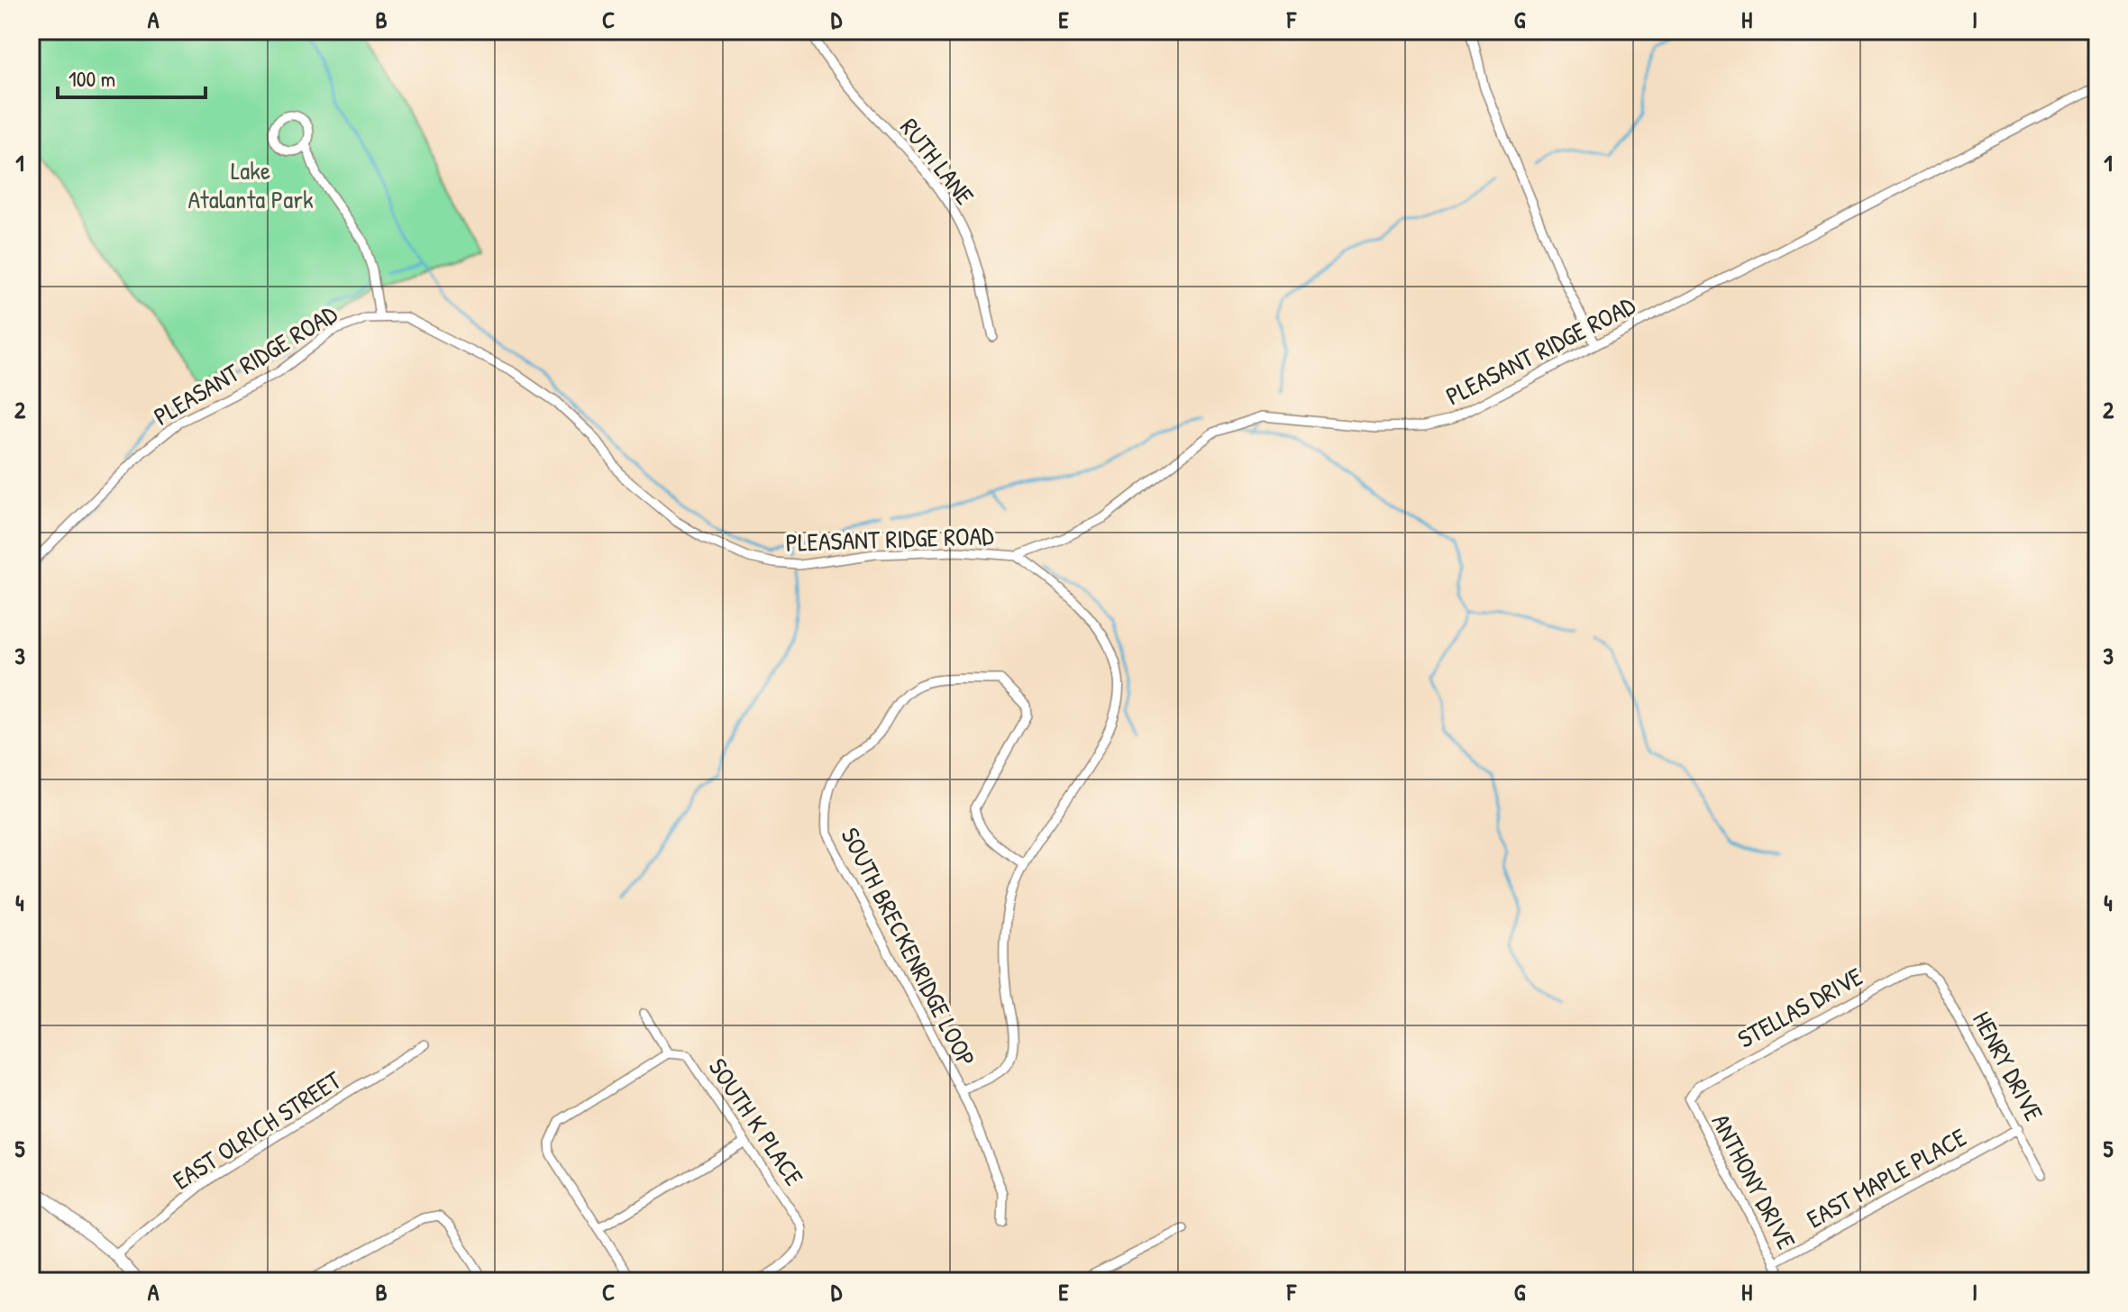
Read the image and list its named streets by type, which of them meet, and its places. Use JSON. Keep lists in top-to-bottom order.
{
  "streets": {
    "street": [
      "RUTH LANE",
      "PLEASANT RIDGE ROAD",
      "SOUTH BRECKENRIDGE LOOP",
      "STELLAS DRIVE",
      "HENRY DRIVE",
      "SOUTH K PLACE",
      "EAST OLRICH STREET",
      "EAST MAPLE PLACE",
      "ANTHONY DRIVE"
    ]
  },
  "crossings": [
    ["STELLAS DRIVE", "HENRY DRIVE"],
    ["STELLAS DRIVE", "ANTHONY DRIVE"],
    ["HENRY DRIVE", "EAST MAPLE PLACE"],
    ["EAST MAPLE PLACE", "ANTHONY DRIVE"]
  ],
  "parks": ["Lake Atalanta Park"],
  "scale_bar": "100 m",
  "grid": {
    "columns": [
      "A",
      "B",
      "C",
      "D",
      "E",
      "F",
      "G",
      "H",
      "I"
    ],
    "rows": [
      "1",
      "2",
      "3",
      "4",
      "5"
    ]
  }
}
